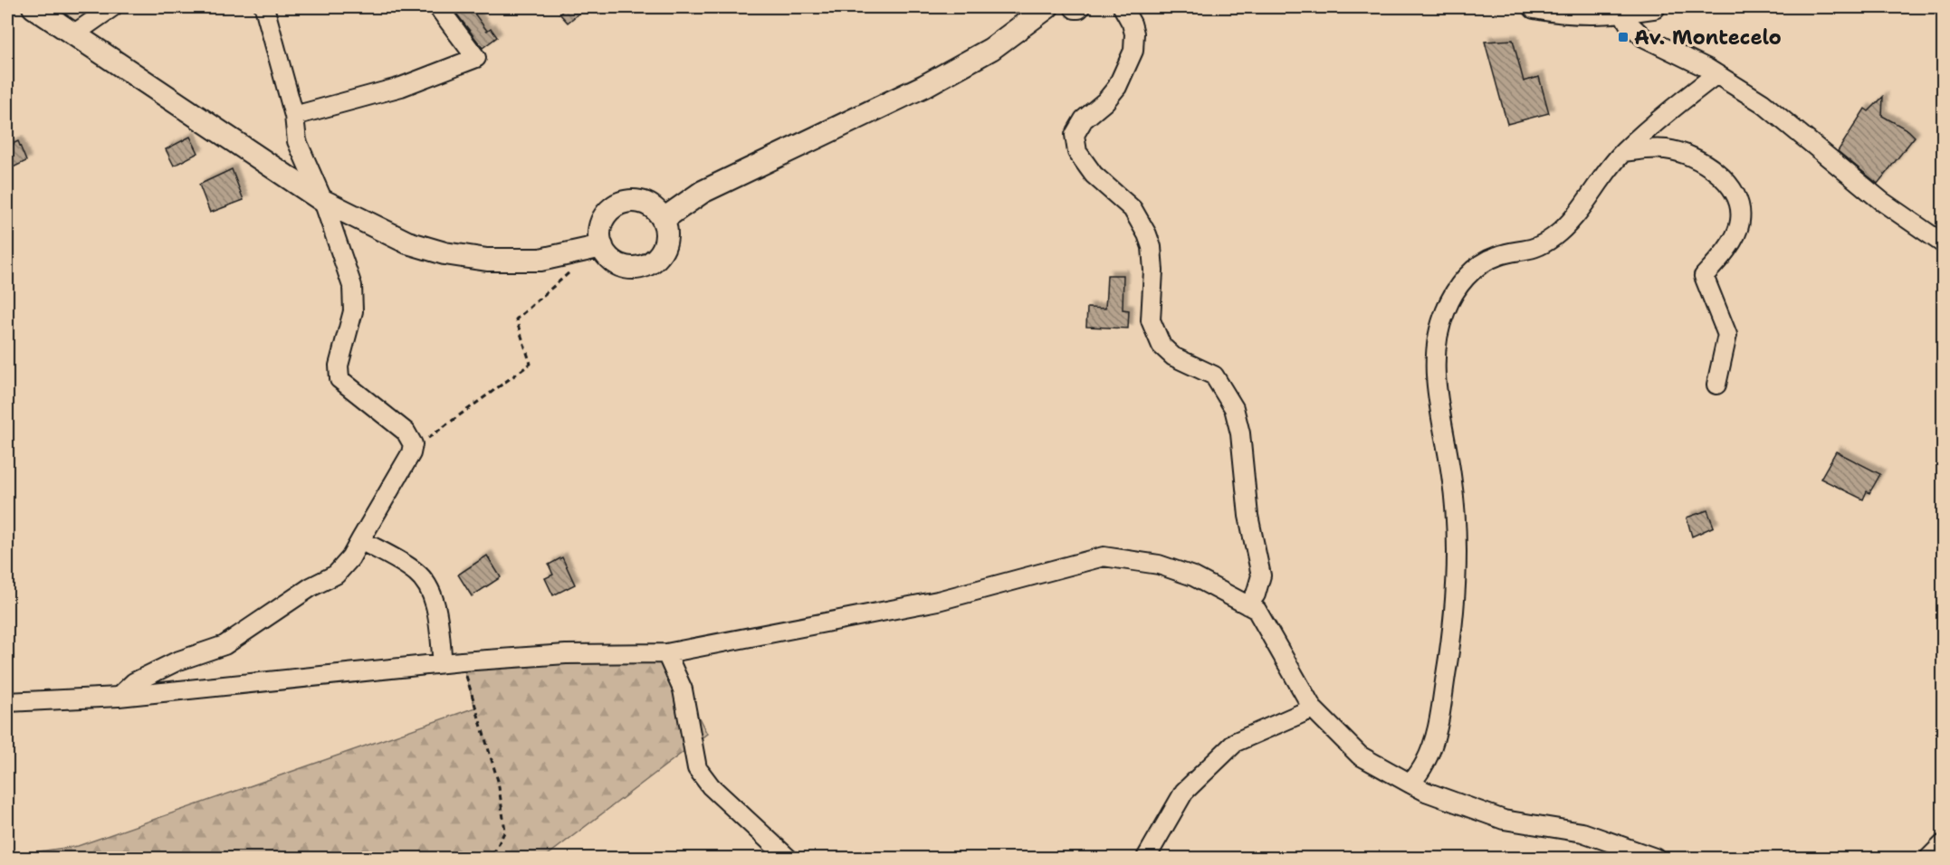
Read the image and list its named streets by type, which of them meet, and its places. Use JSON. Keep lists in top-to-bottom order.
{
  "places": {
    "transit": ["Av. Montecelo"]
  }
}
